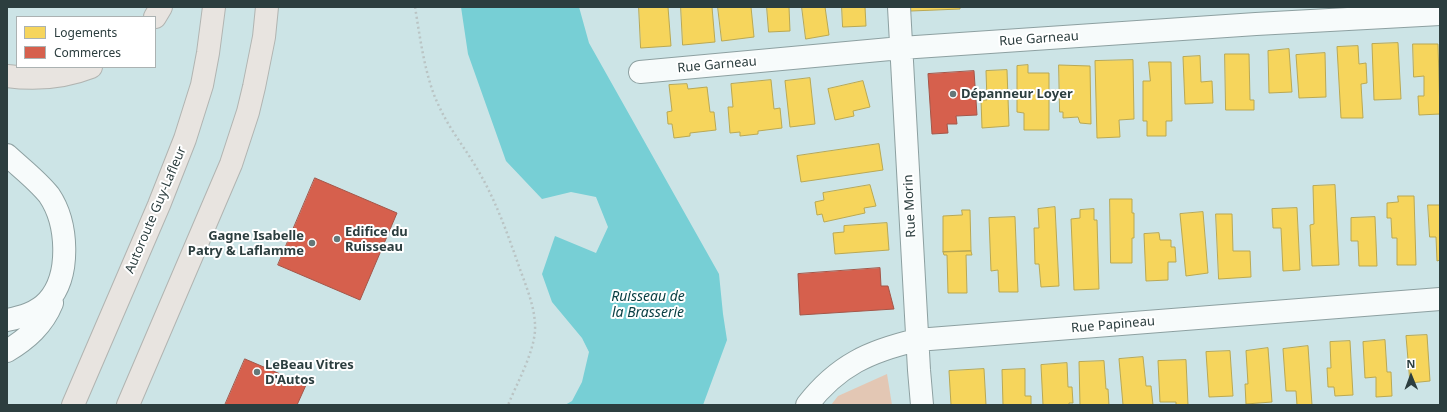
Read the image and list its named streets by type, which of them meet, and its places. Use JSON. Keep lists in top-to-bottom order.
{
  "streets": {
    "highway": ["Autoroute Guy-Lafleur"],
    "street": ["Rue Garneau", "Rue Morin", "Rue Papineau"]
  },
  "crossings": [
    ["Rue Garneau", "Rue Morin"],
    ["Rue Morin", "Rue Papineau"]
  ],
  "water": ["Ruisseau de la Brasserie"],
  "places": [
    "Dépanneur Loyer",
    "Edifice du Ruisseau",
    "Gagne Isabelle Patry & Laflamme",
    "LeBeau Vitres D'Autos"
  ],
  "legend": ["Logements", "Commerces"],
  "north": "top"
}
